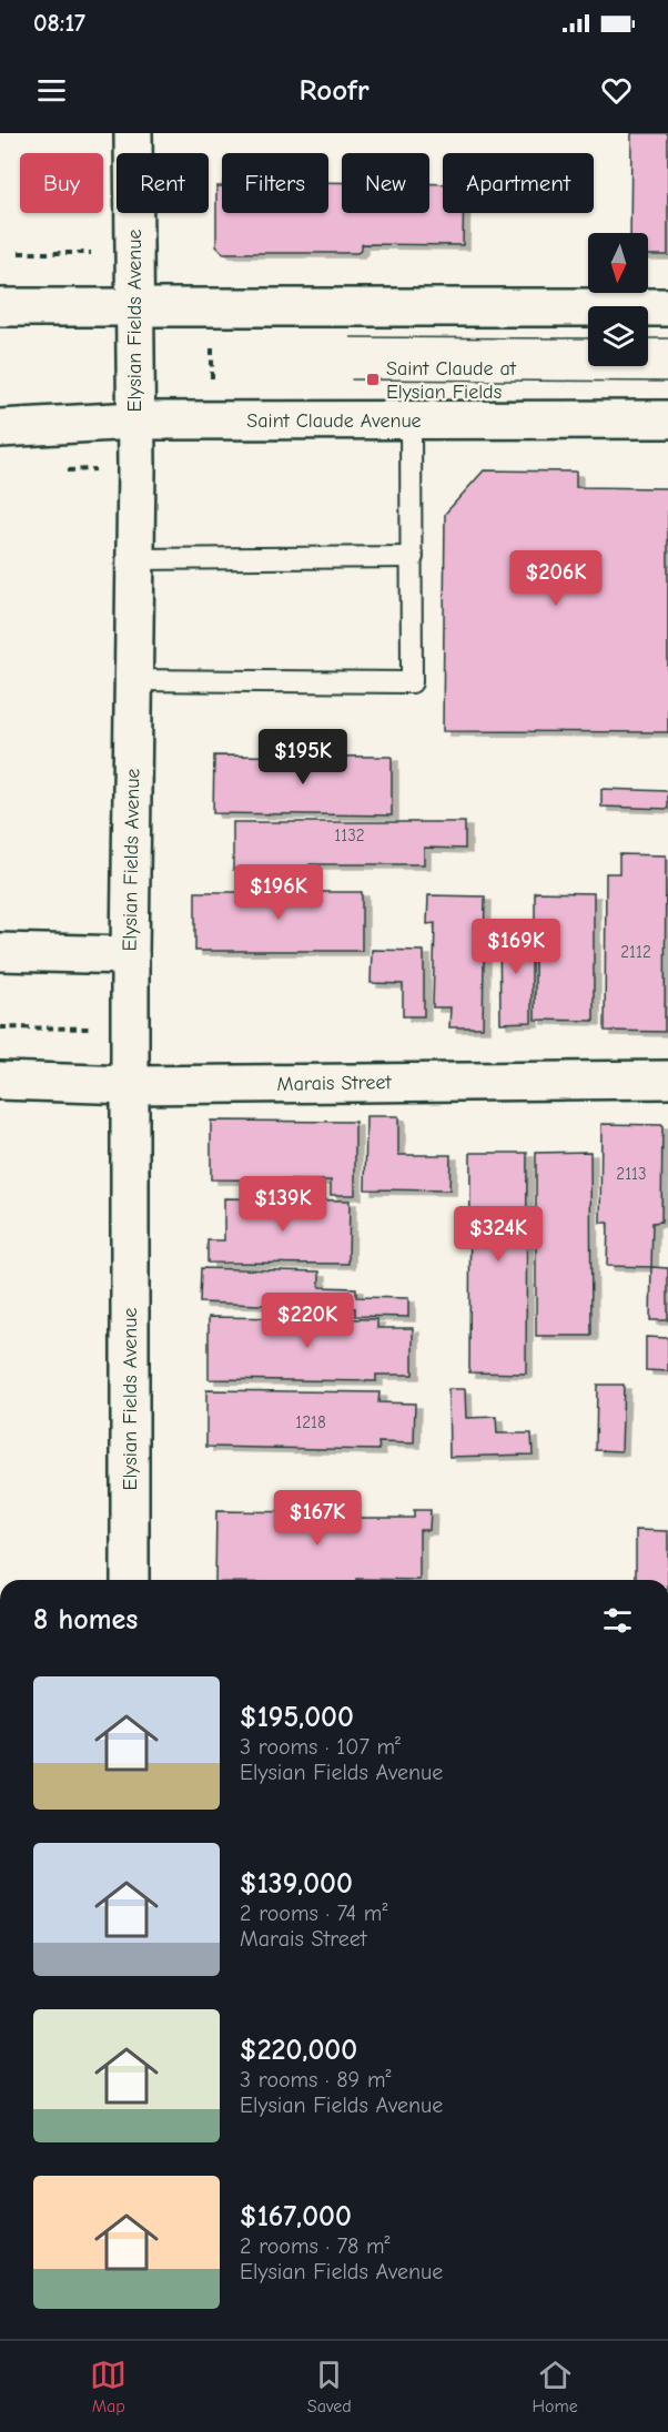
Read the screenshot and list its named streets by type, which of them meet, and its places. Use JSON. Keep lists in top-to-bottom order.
{
  "streets": {
    "main road": ["Elysian Fields Avenue", "Saint Claude Avenue", "Marais Street"]
  },
  "crossings": [
    ["Elysian Fields Avenue", "Saint Claude Avenue"],
    ["Elysian Fields Avenue", "Marais Street"]
  ],
  "places": {
    "transit": ["Saint Claude at Elysian Fields"]
  },
  "house_numbers": [
    "1132",
    "2112",
    "2113",
    "1218"
  ],
  "north": "bottom",
  "page": {
    "status": "08:17",
    "header": "Roofr",
    "chip": [
      "Buy",
      "Rent",
      "Filters",
      "New",
      "Apartment"
    ],
    "price": [
      "$206K",
      "$195K",
      "$196K",
      "$169K",
      "$139K",
      "$324K",
      "$220K",
      "$167K"
    ],
    "heading": "8 homes",
    "list": [
      {
        "name": "$195,000",
        "note": "3 rooms · 107 m² · Elysian Fields Avenue"
      },
      {
        "name": "$139,000",
        "note": "2 rooms · 74 m² · Marais Street"
      },
      {
        "name": "$220,000",
        "note": "3 rooms · 89 m² · Elysian Fields Avenue"
      },
      {
        "name": "$167,000",
        "note": "2 rooms · 78 m² · Elysian Fields Avenue"
      }
    ],
    "tabs": ["Map", "Saved", "Home"]
  }
}
